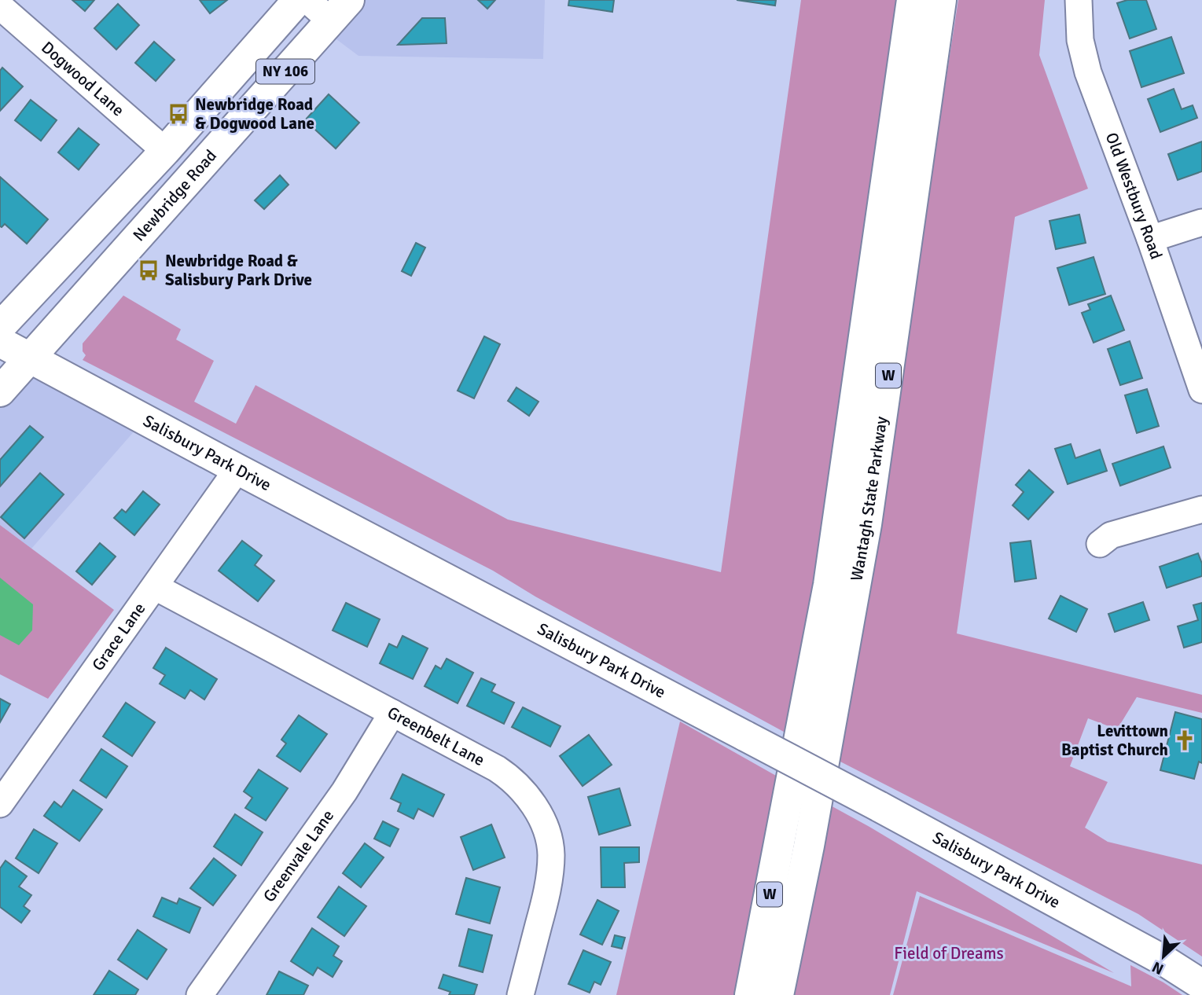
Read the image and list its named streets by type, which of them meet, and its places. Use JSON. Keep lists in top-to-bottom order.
{
  "streets": {
    "main road": [
      "NY 106",
      "Newbridge Road",
      "W",
      "Salisbury Park Drive",
      "Wantagh State Parkway"
    ],
    "street": [
      "Dogwood Lane",
      "Old Westbury Road",
      "Grace Lane",
      "Greenbelt Lane",
      "Greenvale Lane"
    ]
  },
  "crossings": [
    ["NY 106", "Dogwood Lane"],
    ["Newbridge Road", "Salisbury Park Drive"],
    ["Salisbury Park Drive", "Grace Lane"],
    ["Grace Lane", "Greenbelt Lane"],
    ["Greenbelt Lane", "Greenvale Lane"]
  ],
  "parks": ["Field of Dreams"],
  "places": {
    "bus stop": ["Newbridge Road & Dogwood Lane", "Newbridge Road & Salisbury Park Drive"],
    "church": ["Levittown Baptist Church"]
  },
  "north": "bottom left"
}
